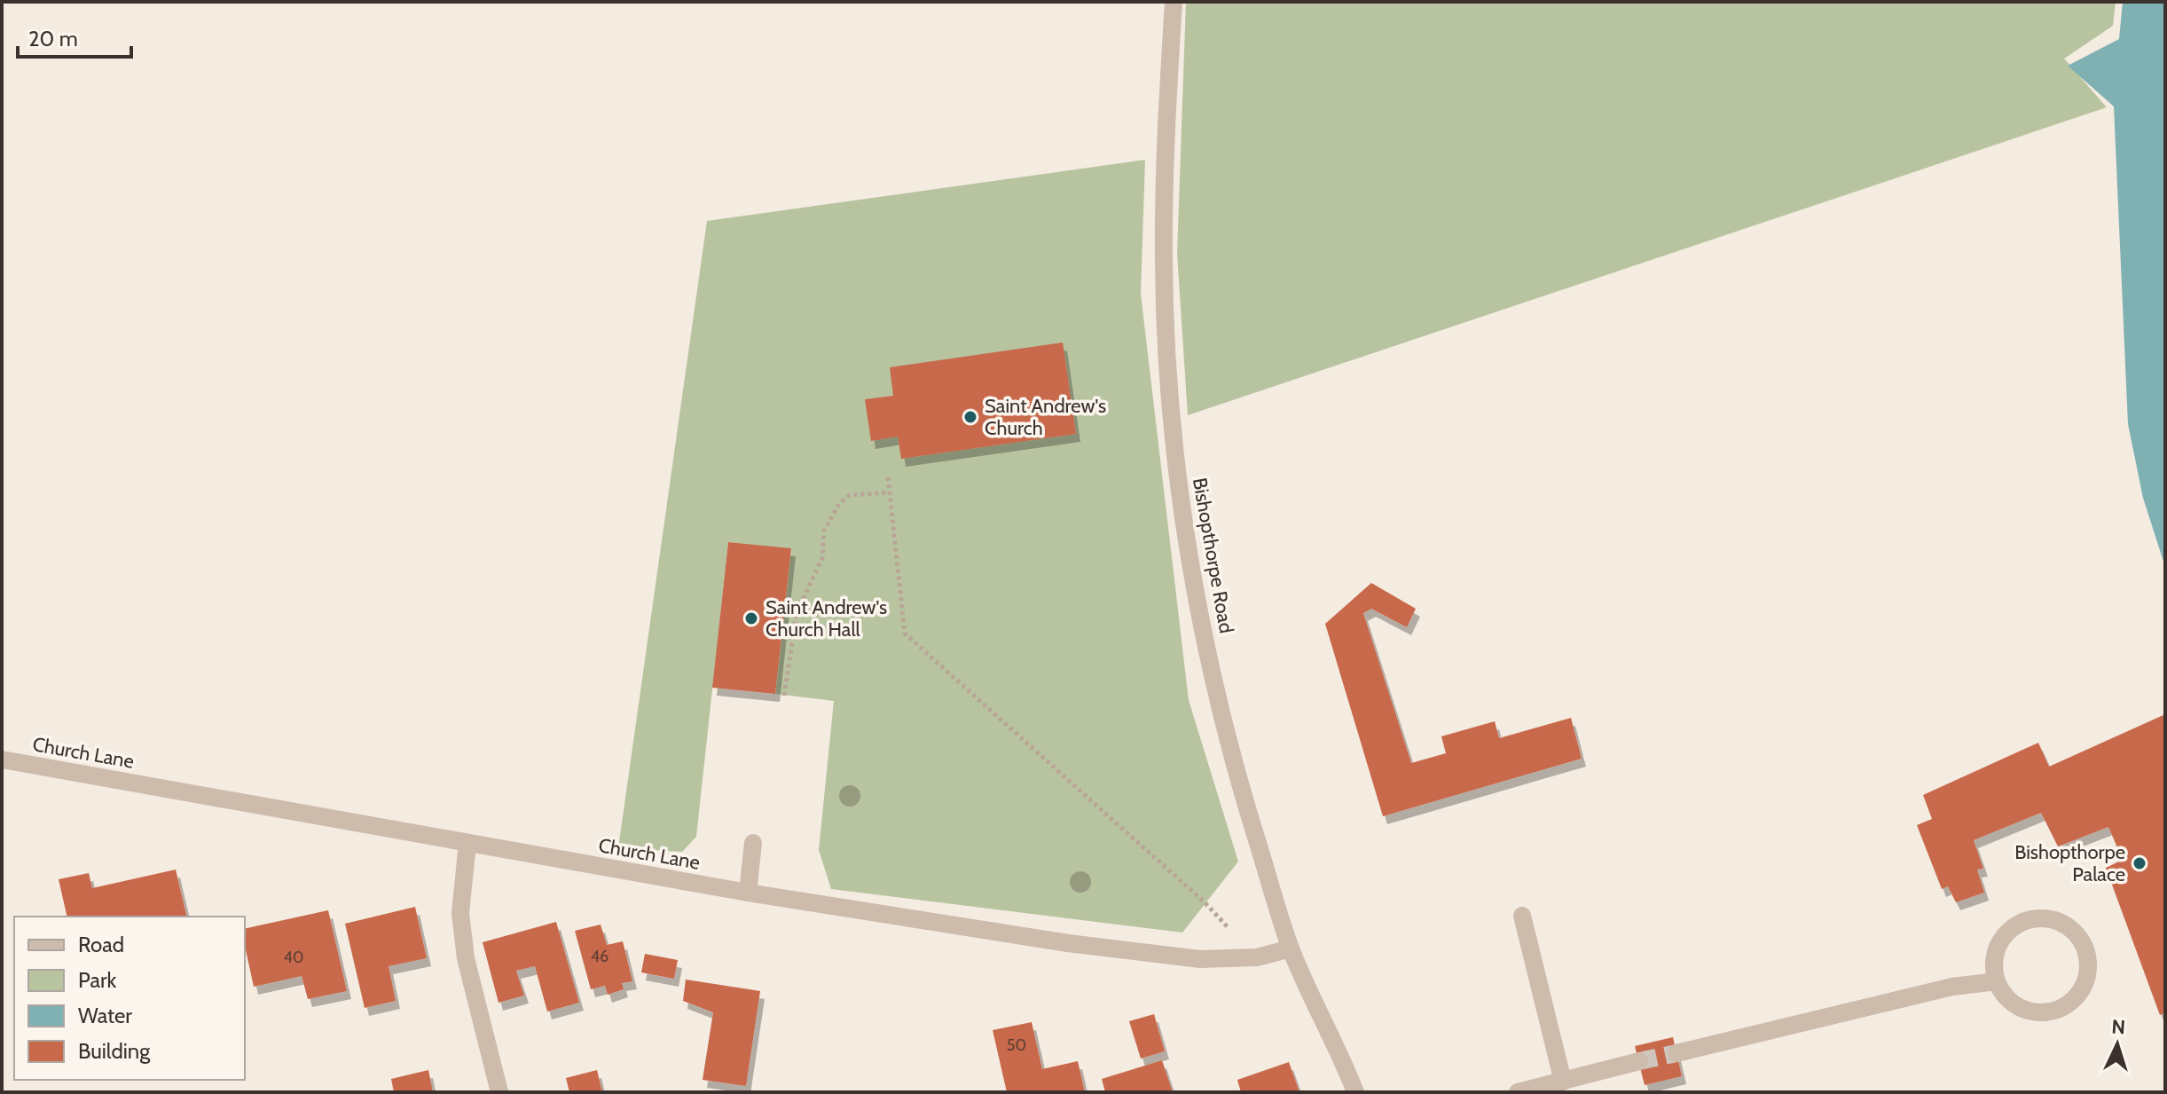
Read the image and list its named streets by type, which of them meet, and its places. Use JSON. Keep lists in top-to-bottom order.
{
  "streets": {
    "street": ["Bishopthorpe Road", "Church Lane"]
  },
  "crossings": [
    ["Bishopthorpe Road", "Church Lane"]
  ],
  "places": ["Saint Andrew's Church", "Saint Andrew's Church Hall", "Bishopthorpe Palace"],
  "house_numbers": ["46", "40", "50"],
  "legend": [
    "Road",
    "Park",
    "Water",
    "Building"
  ],
  "scale_bar": "20 m",
  "north": "top"
}
